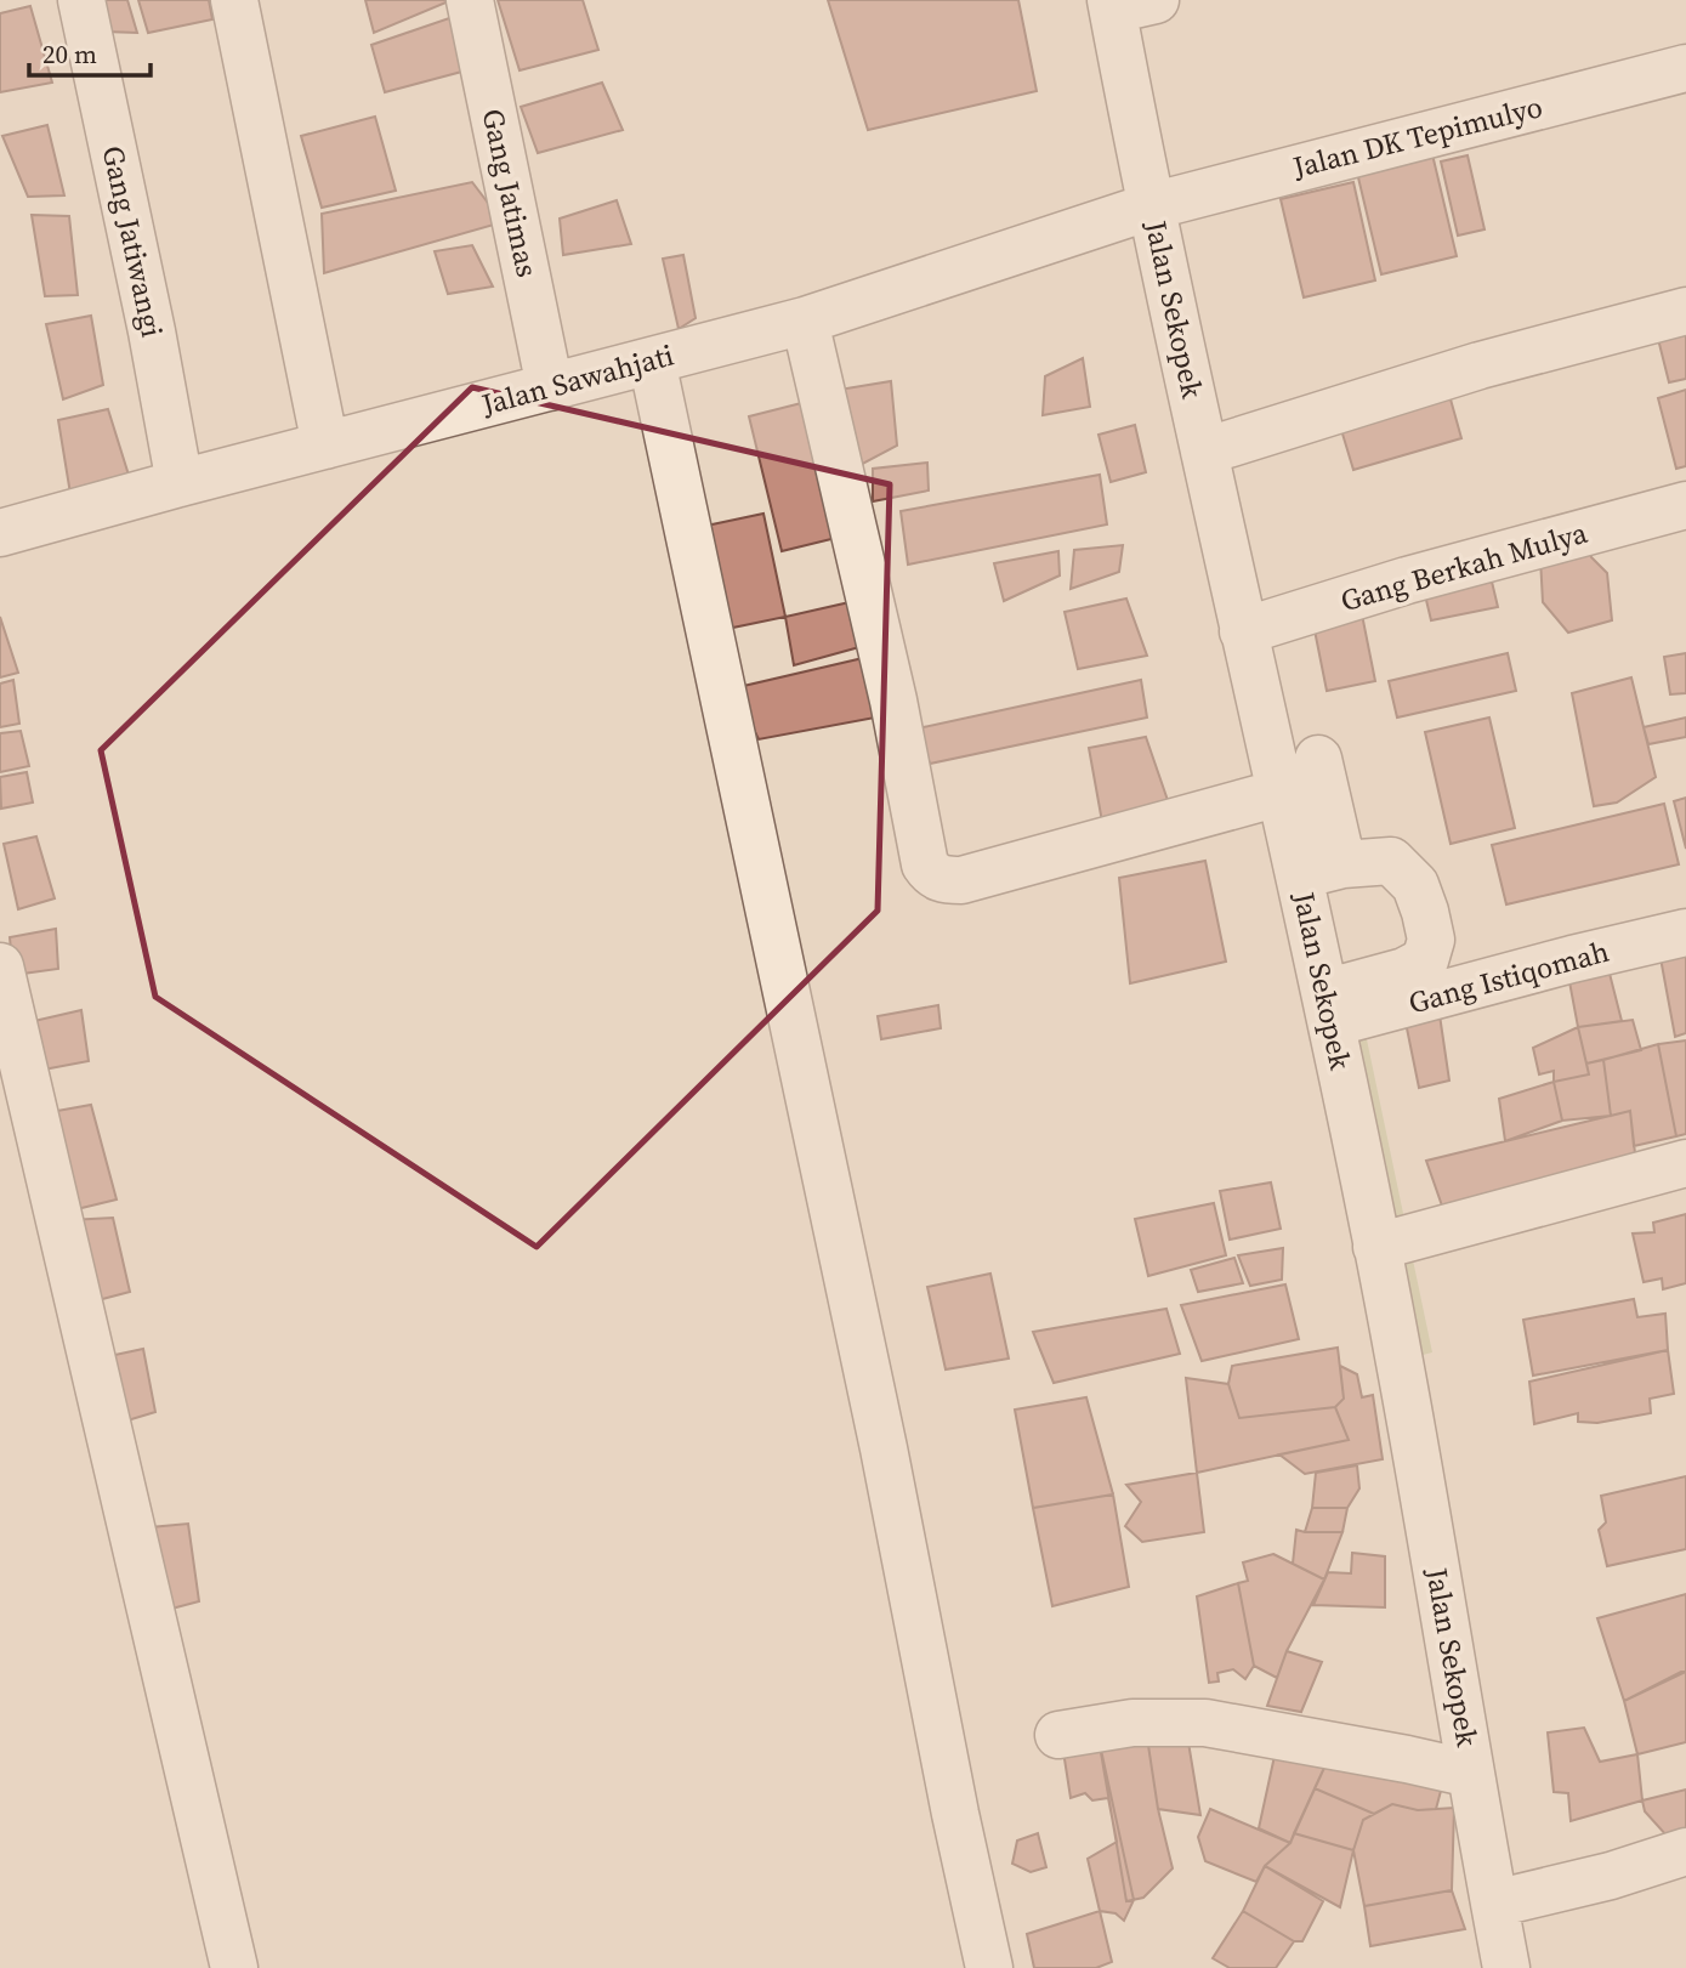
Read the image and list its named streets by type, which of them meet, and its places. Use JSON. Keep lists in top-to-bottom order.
{
  "streets": {
    "street": [
      "Jalan DK Tepimulyo",
      "Gang Jatimas",
      "Gang Jatiwangi",
      "Jalan Sekopek",
      "Jalan Sawahjati",
      "Gang Berkah Mulya",
      "Gang Istiqomah"
    ]
  },
  "crossings": [
    ["Jalan DK Tepimulyo", "Jalan Sekopek"],
    ["Jalan DK Tepimulyo", "Jalan Sawahjati"],
    ["Gang Jatimas", "Jalan Sawahjati"],
    ["Gang Jatiwangi", "Jalan Sawahjati"],
    ["Jalan Sekopek", "Jalan Sawahjati"],
    ["Jalan Sekopek", "Gang Berkah Mulya"],
    ["Jalan Sekopek", "Gang Istiqomah"]
  ],
  "scale_bar": "20 m"
}
